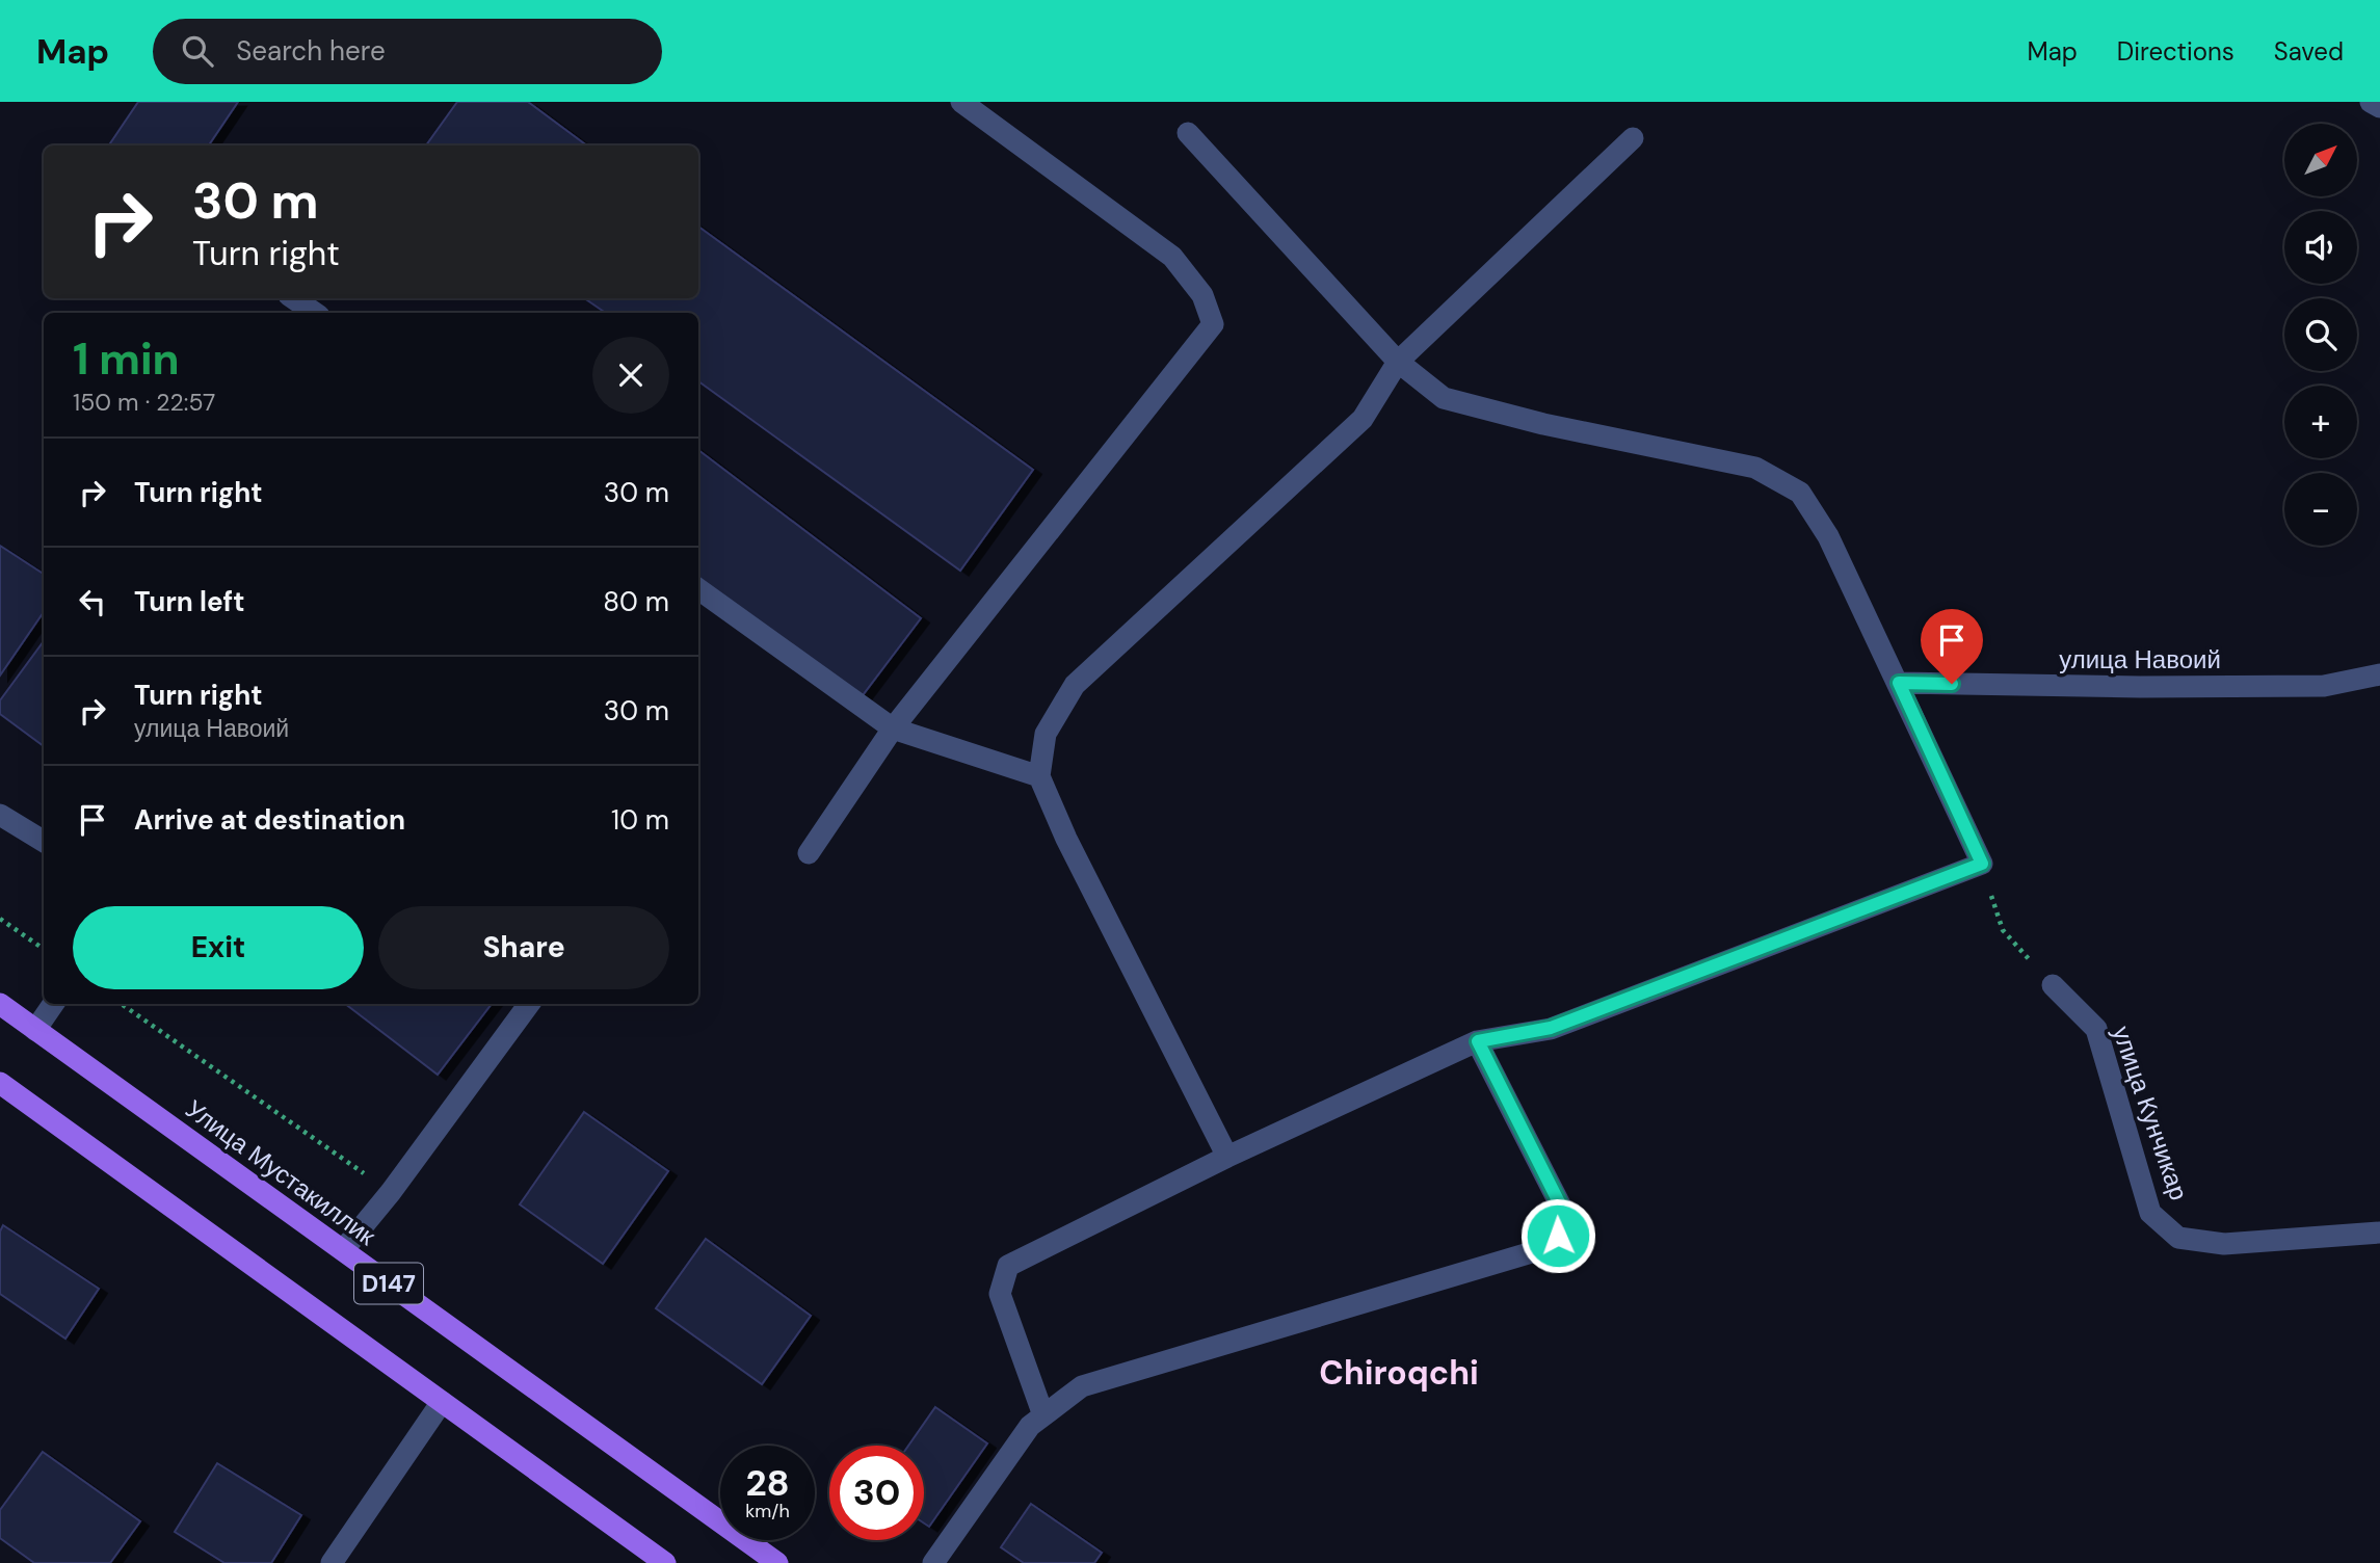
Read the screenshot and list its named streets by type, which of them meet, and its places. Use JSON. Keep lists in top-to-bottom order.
{
  "streets": {
    "main road": ["Улица Мустакиллик", "D147"],
    "street": ["улица Навоий", "улица Кунчикар"]
  },
  "districts": ["Chiroqchi"],
  "north": "top right",
  "page": {
    "header": "Map",
    "search": "Search here",
    "nav": ["Map", "Directions", "Saved"],
    "map_buttons": ["+", "−"],
    "turn": ["30 m", "Turn right"],
    "heading": ["1 min", "150 m · 22:57"],
    "list": [
      {
        "name": "Turn right",
        "value": "30 m"
      },
      {
        "name": "Turn left",
        "value": "80 m"
      },
      {
        "name": "Turn right",
        "note": "улица Навоий",
        "value": "30 m"
      },
      {
        "name": "Arrive at destination",
        "value": "10 m"
      }
    ],
    "buttons": ["Exit", "Share"],
    "speed": "28 km/h",
    "limit": "30"
  }
}
